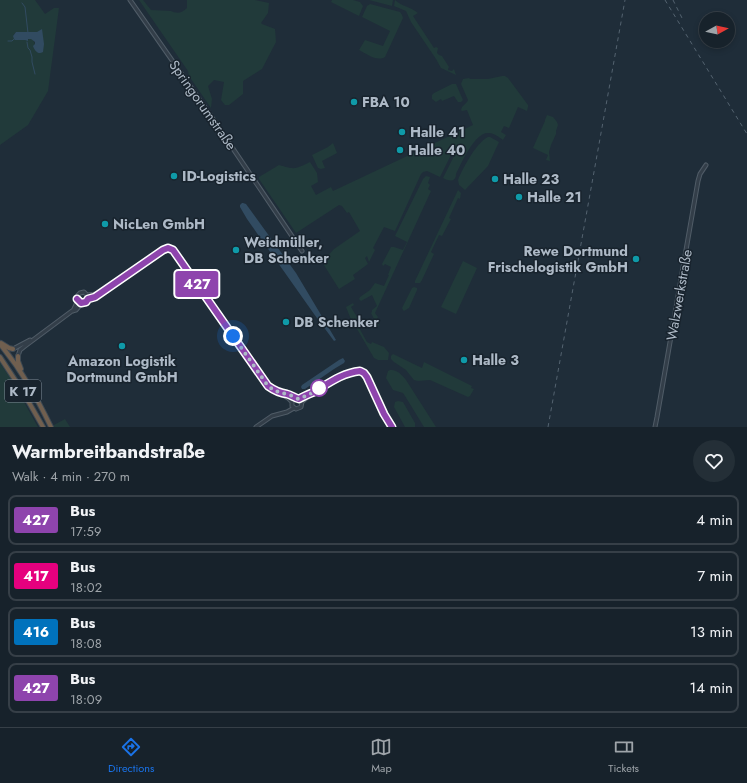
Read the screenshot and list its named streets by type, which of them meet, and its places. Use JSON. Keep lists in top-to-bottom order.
{
  "streets": {
    "highway": ["K 17"],
    "street": ["Springorumstraße", "Walzwerkstraße"]
  },
  "places": [
    "FBA 10",
    "Halle 41",
    "Halle 40",
    "ID-Logistics",
    "Halle 23",
    "Halle 21",
    "NicLen GmbH",
    "Weidmüller, DB Schenker",
    "Rewe Dortmund Frischelogistik GmbH",
    "DB Schenker",
    "Amazon Logistik Dortmund GmbH",
    "Halle 3"
  ],
  "lines": ["bus line 427"],
  "north": "right",
  "page": {
    "on_map": "427",
    "heading": ["Warmbreitbandstraße", "Walk · 4 min · 270 m"],
    "list": [
      {
        "mark": "427",
        "name": "Bus",
        "note": "17:59",
        "value": "4 min"
      },
      {
        "mark": "417",
        "name": "Bus",
        "note": "18:02",
        "value": "7 min"
      },
      {
        "mark": "416",
        "name": "Bus",
        "note": "18:08",
        "value": "13 min"
      },
      {
        "mark": "427",
        "name": "Bus",
        "note": "18:09",
        "value": "14 min"
      }
    ],
    "tabs": ["Directions", "Map", "Tickets"]
  }
}
